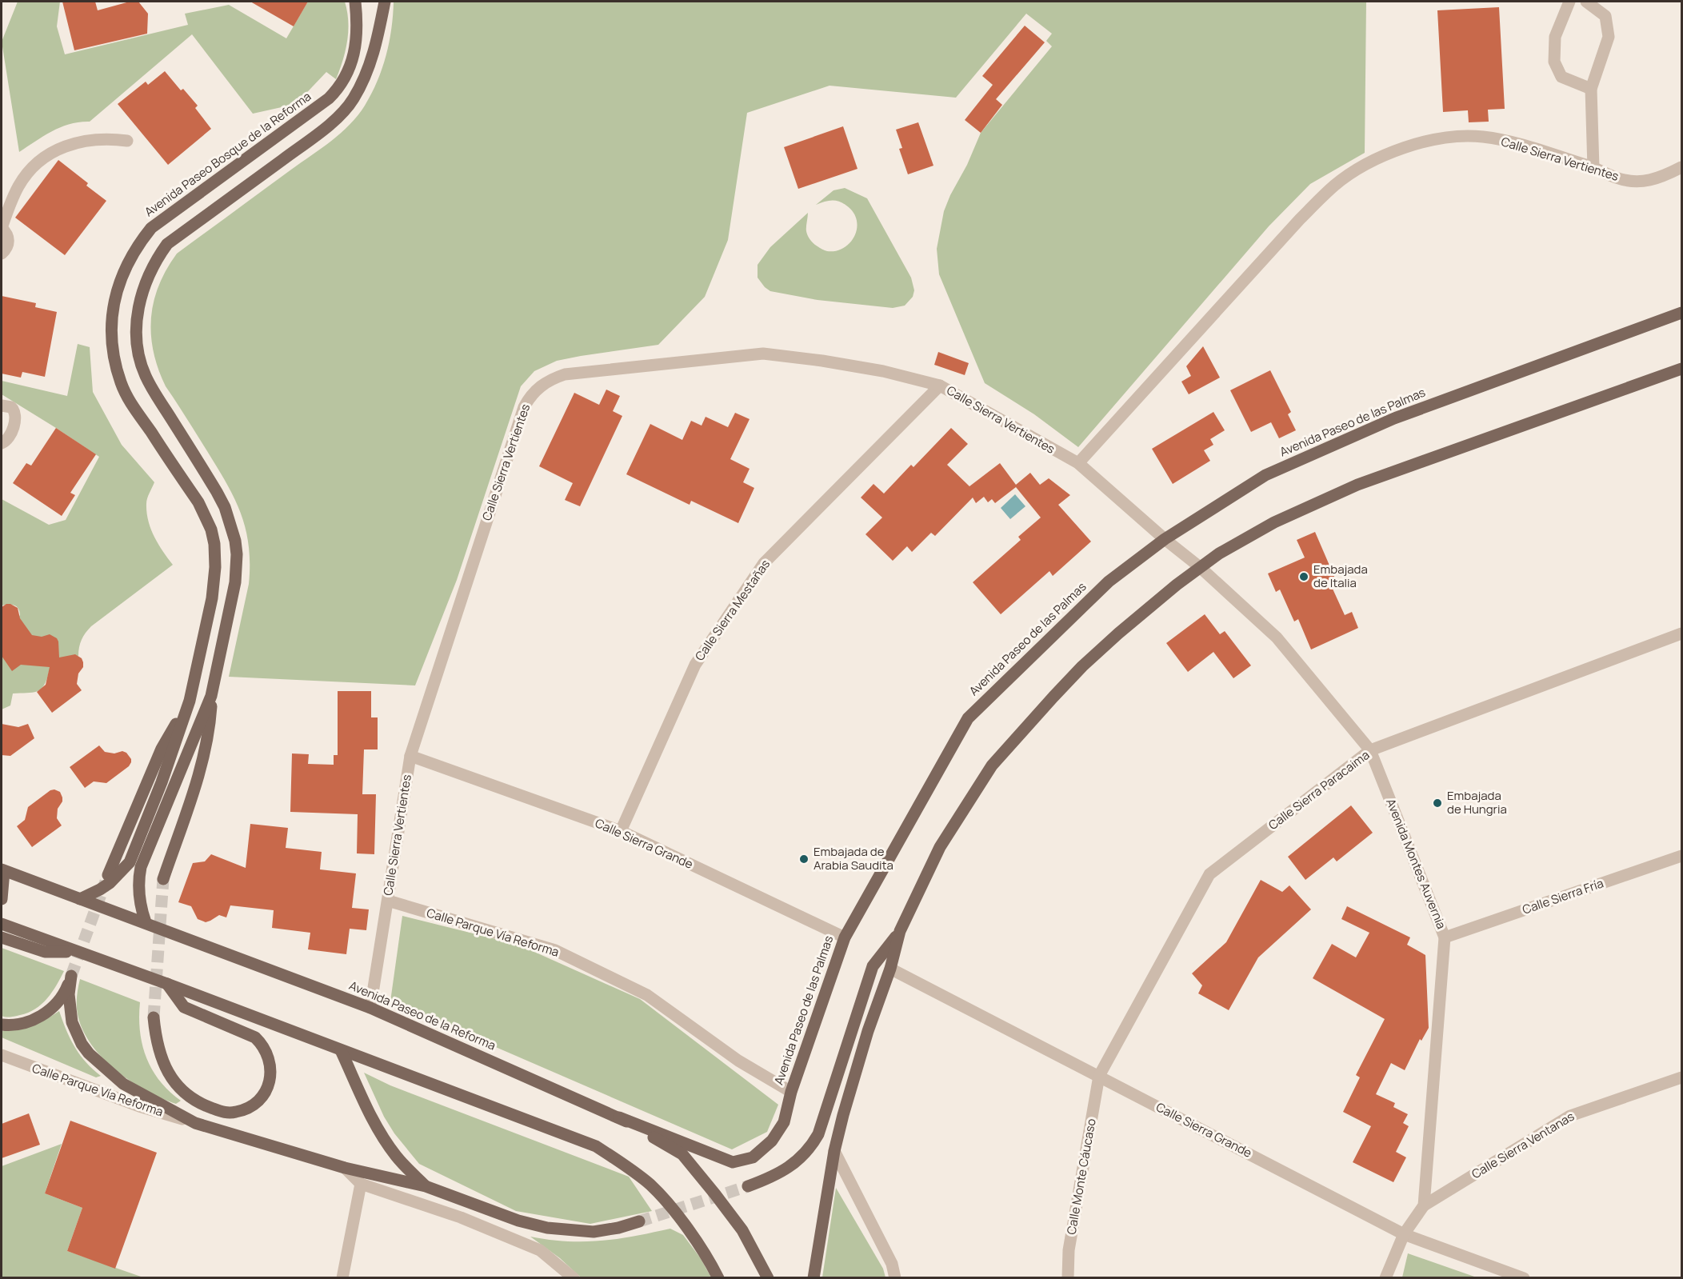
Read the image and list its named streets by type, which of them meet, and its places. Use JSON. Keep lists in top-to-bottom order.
{
  "streets": {
    "main road": ["Avenida Paseo Bosque de la Reforma", "Avenida Paseo de las Palmas", "Avenida Paseo de la Reforma"],
    "street": [
      "Calle Sierra Vertientes",
      "Calle Sierra Mestañas",
      "Calle Sierra Paracaima",
      "Calle Sierra Grande",
      "Avenida Montes Auvernia",
      "Calle Sierra Fría",
      "Calle Parque Vía Reforma",
      "Calle Sierra Ventanas",
      "Calle Monte Cáucaso"
    ]
  },
  "crossings": [
    ["Avenida Paseo Bosque de la Reforma", "Avenida Paseo de la Reforma"],
    ["Calle Sierra Vertientes", "Avenida Paseo de las Palmas"],
    ["Calle Sierra Vertientes", "Calle Sierra Mestañas"],
    ["Calle Sierra Vertientes", "Calle Sierra Grande"],
    ["Calle Sierra Vertientes", "Avenida Montes Auvernia"],
    ["Calle Sierra Vertientes", "Calle Parque Vía Reforma"],
    ["Calle Sierra Vertientes", "Avenida Paseo de la Reforma"],
    ["Avenida Paseo de las Palmas", "Calle Sierra Grande"],
    ["Avenida Paseo de las Palmas", "Calle Parque Vía Reforma"],
    ["Avenida Paseo de las Palmas", "Avenida Paseo de la Reforma"],
    ["Calle Sierra Mestañas", "Calle Sierra Grande"],
    ["Calle Sierra Paracaima", "Calle Sierra Grande"],
    ["Calle Sierra Paracaima", "Avenida Montes Auvernia"],
    ["Calle Sierra Paracaima", "Calle Monte Cáucaso"],
    ["Calle Sierra Grande", "Calle Monte Cáucaso"],
    ["Avenida Montes Auvernia", "Calle Sierra Fría"],
    ["Avenida Montes Auvernia", "Calle Sierra Ventanas"]
  ],
  "places": ["Embajada de Italia", "Embajada de Hungria", "Embajada de Arabia Saudita"]
}
